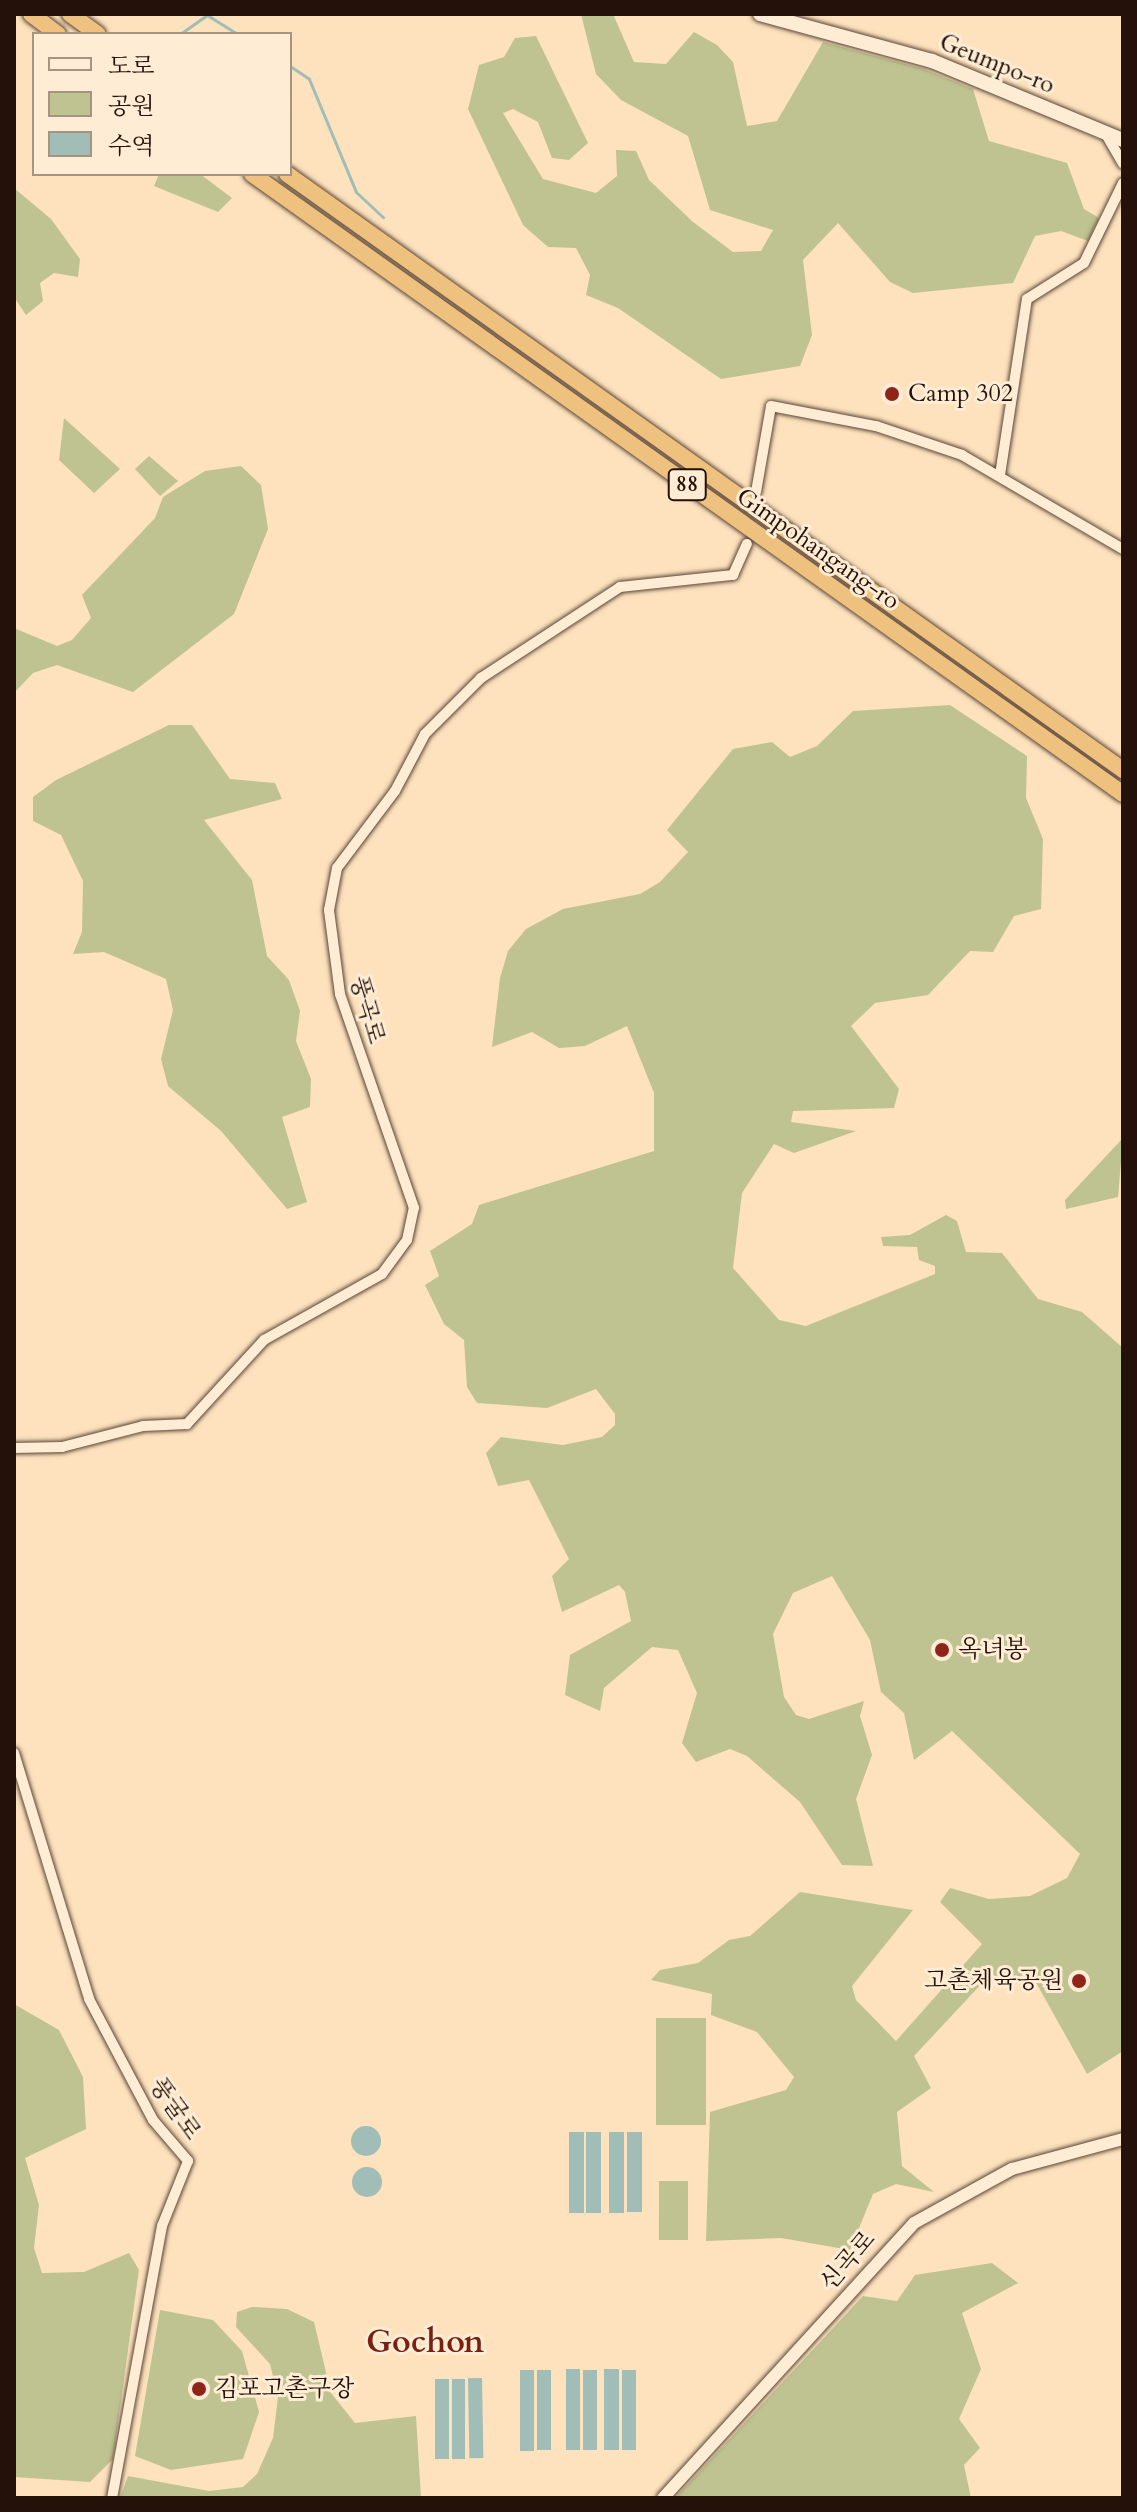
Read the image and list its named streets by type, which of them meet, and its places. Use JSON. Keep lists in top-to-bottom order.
{
  "streets": {
    "highway": ["88", "Gimpohangang-ro"],
    "main road": ["Geumpo-ro"],
    "street": ["풍곡로", "풍굴로", "신곡로"]
  },
  "districts": ["Gochon"],
  "places": [
    "Camp 302",
    "옥녀봉",
    "고촌체육공원",
    "김포고촌구장"
  ],
  "legend": ["도로", "공원", "수역"]
}
